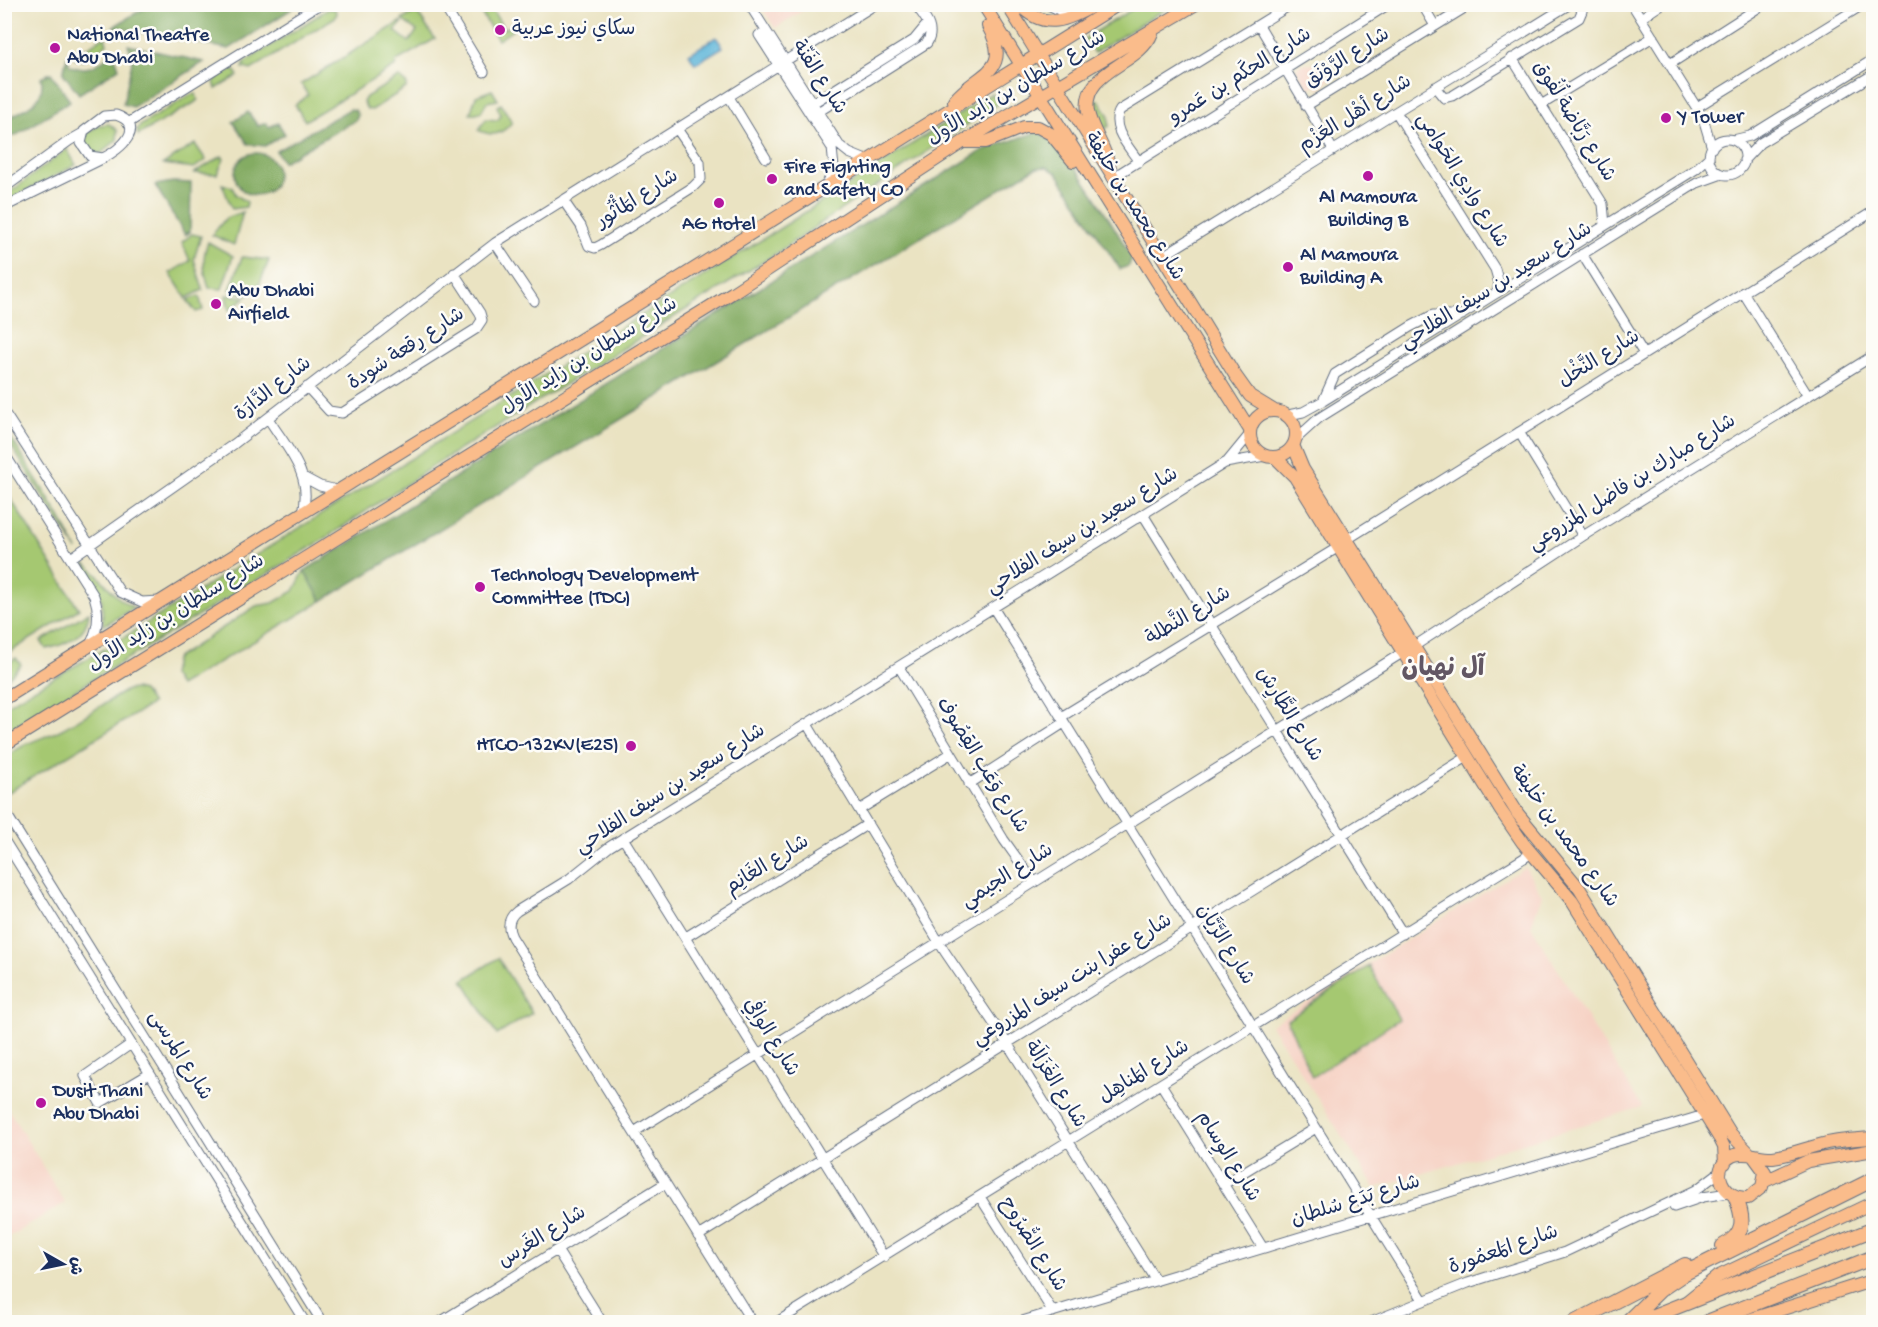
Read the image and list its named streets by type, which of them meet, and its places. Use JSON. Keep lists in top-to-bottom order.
{
  "streets": {
    "main road": ["شارع سلطان بن زايد الأول", "شارع محمد بن خليفة"],
    "street": [
      "شارع الرَّوْنَق",
      "شارع الحكَم بن عَمرو",
      "شارع الفَنّة",
      "شارع أهْل العَزْم",
      "شارع رَبَّاضة لُفُوق",
      "شارع وادِي الحَوامي",
      "شارع المَأْثُور",
      "شارع سعيد بن سيف الفلاحي",
      "شارع رِقعة سُودة",
      "شارع النَّخْل",
      "شارع الدَّارَة",
      "شارع مبارك بن فاضل المزروعي",
      "شارع النَّطلة",
      "شارع الطَّارِش",
      "شارع وَعَب القِصُوف",
      "شارع الغَانِم",
      "شارع الجيمي",
      "شارع الرَّيَّان",
      "شارع عفرا بنت سيف المزروعي",
      "شارع الوافِي",
      "شارع المرسى",
      "شارع المَناهِل",
      "شارع الغَزَالَة",
      "شارع الوِسام",
      "شارع بَدَع سُلطان",
      "شارع الغَرس",
      "شارع الصُّرُوح",
      "شارع المَعمُورة"
    ]
  },
  "crossings": [
    ["شارع الحكَم بن عَمرو", "شارع محمد بن خليفة"],
    ["شارع الفَنّة", "شارع سلطان بن زايد الأول"],
    ["شارع الفَنّة", "شارع الدَّارَة"],
    ["شارع سلطان بن زايد الأول", "شارع محمد بن خليفة"],
    ["شارع أهْل العَزْم", "شارع وادِي الحَوامي"],
    ["شارع أهْل العَزْم", "شارع محمد بن خليفة"],
    ["شارع رَبَّاضة لُفُوق", "شارع سعيد بن سيف الفلاحي"],
    ["شارع وادِي الحَوامي", "شارع سعيد بن سيف الفلاحي"],
    ["شارع المَأْثُور", "شارع الدَّارَة"],
    ["شارع محمد بن خليفة", "شارع سعيد بن سيف الفلاحي"],
    ["شارع محمد بن خليفة", "شارع النَّخْل"],
    ["شارع محمد بن خليفة", "شارع مبارك بن فاضل المزروعي"],
    ["شارع محمد بن خليفة", "شارع النَّطلة"],
    ["شارع محمد بن خليفة", "شارع الجيمي"],
    ["شارع محمد بن خليفة", "شارع عفرا بنت سيف المزروعي"],
    ["شارع محمد بن خليفة", "شارع المَناهِل"],
    ["شارع محمد بن خليفة", "شارع بَدَع سُلطان"],
    ["شارع محمد بن خليفة", "شارع المَعمُورة"],
    ["شارع سعيد بن سيف الفلاحي", "شارع الطَّارِش"],
    ["شارع سعيد بن سيف الفلاحي", "شارع وَعَب القِصُوف"],
    ["شارع سعيد بن سيف الفلاحي", "شارع الجيمي"],
    ["شارع سعيد بن سيف الفلاحي", "شارع الرَّيَّان"],
    ["شارع سعيد بن سيف الفلاحي", "شارع عفرا بنت سيف المزروعي"],
    ["شارع سعيد بن سيف الفلاحي", "شارع الوافِي"],
    ["شارع سعيد بن سيف الفلاحي", "شارع الغَزَالَة"],
    ["شارع سعيد بن سيف الفلاحي", "شارع الغَرس"],
    ["شارع رِقعة سُودة", "شارع الدَّارَة"],
    ["شارع النَّخْل", "شارع النَّطلة"],
    ["شارع مبارك بن فاضل المزروعي", "شارع الجيمي"],
    ["شارع النَّطلة", "شارع الطَّارِش"],
    ["شارع النَّطلة", "شارع وَعَب القِصُوف"],
    ["شارع النَّطلة", "شارع الرَّيَّان"],
    ["شارع الطَّارِش", "شارع الجيمي"],
    ["شارع الطَّارِش", "شارع عفرا بنت سيف المزروعي"],
    ["شارع الطَّارِش", "شارع المَناهِل"],
    ["شارع وَعَب القِصُوف", "شارع الجيمي"],
    ["شارع الغَانِم", "شارع الوافِي"],
    ["شارع الغَانِم", "شارع الغَزَالَة"],
    ["شارع الجيمي", "شارع الرَّيَّان"],
    ["شارع الجيمي", "شارع الوافِي"],
    ["شارع الجيمي", "شارع الغَزَالَة"],
    ["شارع الرَّيَّان", "شارع عفرا بنت سيف المزروعي"],
    ["شارع الرَّيَّان", "شارع المَناهِل"],
    ["شارع الرَّيَّان", "شارع بَدَع سُلطان"],
    ["شارع الرَّيَّان", "شارع المَعمُورة"],
    ["شارع عفرا بنت سيف المزروعي", "شارع الوافِي"],
    ["شارع عفرا بنت سيف المزروعي", "شارع الغَزَالَة"],
    ["شارع الوافِي", "شارع المَناهِل"],
    ["شارع المَناهِل", "شارع الغَزَالَة"],
    ["شارع المَناهِل", "شارع الوِسام"],
    ["شارع المَناهِل", "شارع الصُّرُوح"],
    ["شارع الغَزَالَة", "شارع بَدَع سُلطان"],
    ["شارع الوِسام", "شارع بَدَع سُلطان"],
    ["شارع بَدَع سُلطان", "شارع الصُّرُوح"]
  ],
  "districts": ["آل نهيان"],
  "places": [
    "سكاي نيوز عربية",
    "National Theatre Abu Dhabi",
    "Y Tower",
    "Al Mamoura Building B",
    "Fire Fighting and Safety CO",
    "AG Hotel",
    "Al Mamoura Building A",
    "Abu Dhabi Airfield",
    "Technology Development Committee (TDC)",
    "HTCO-132KV(E25)",
    "Dusit Thani Abu Dhabi"
  ],
  "north": "right"
}
